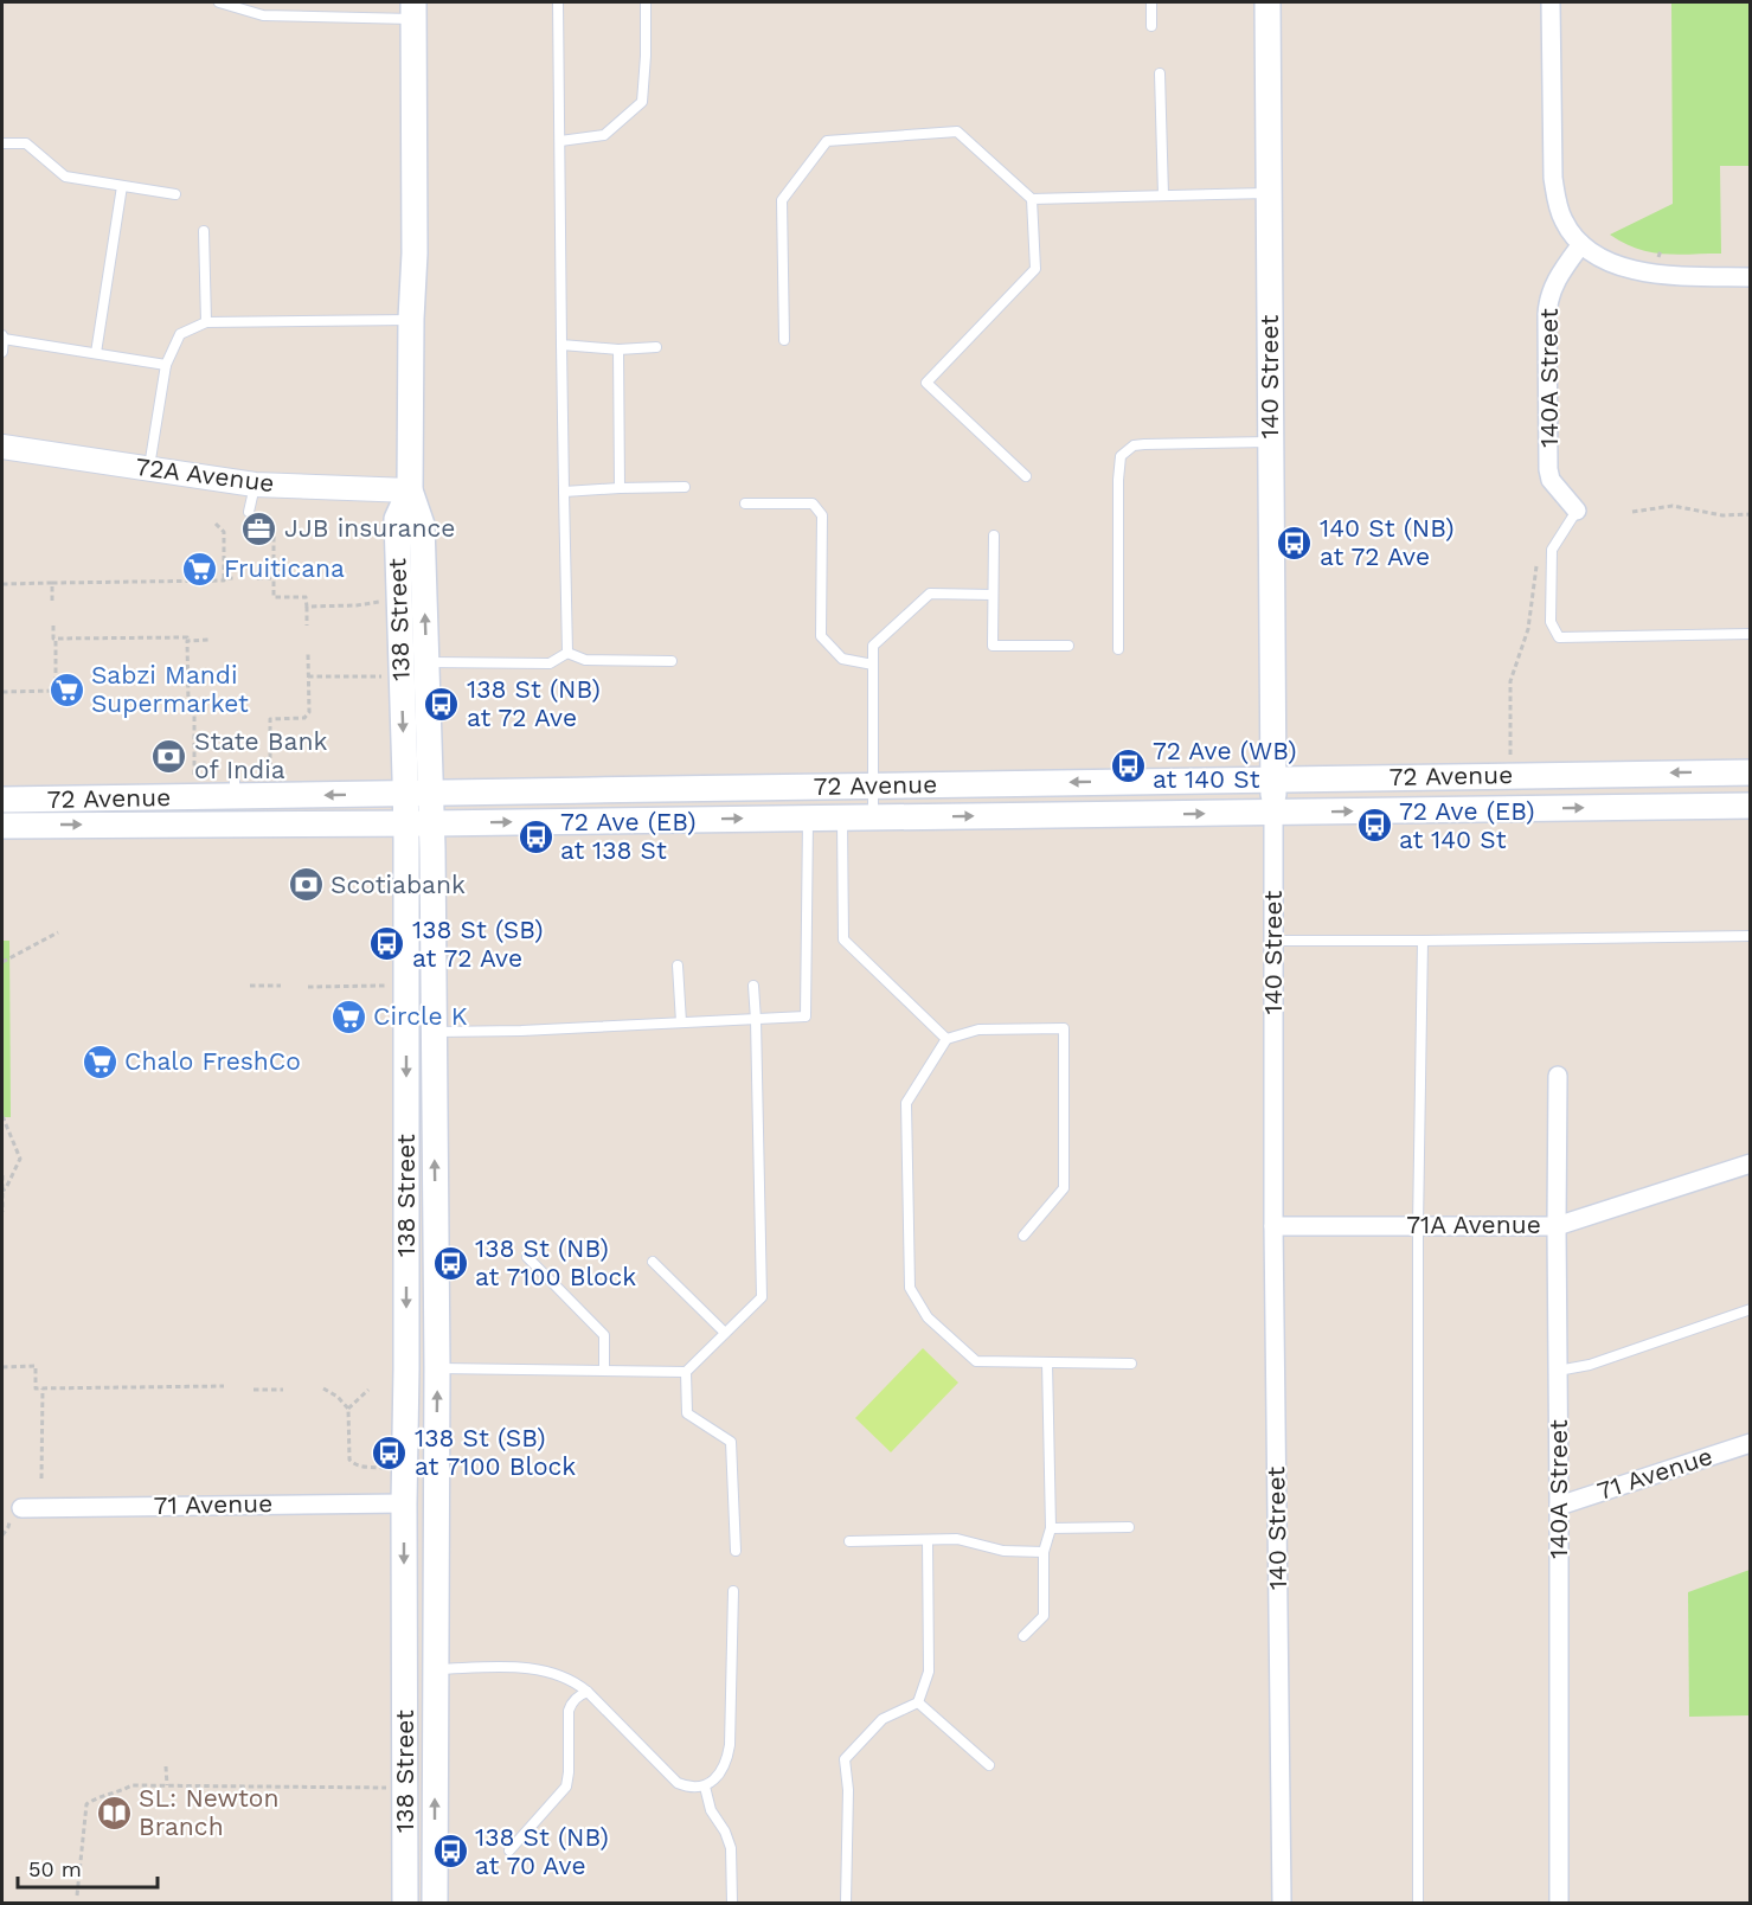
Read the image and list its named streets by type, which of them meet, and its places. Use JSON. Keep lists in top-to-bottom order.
{
  "streets": {
    "main road": ["140 Street", "138 Street", "72 Avenue"],
    "street": [
      "140A Street",
      "72A Avenue",
      "71A Avenue",
      "71 Avenue"
    ]
  },
  "crossings": [
    ["140 Street", "72 Avenue"],
    ["140 Street", "71A Avenue"],
    ["140A Street", "71A Avenue"],
    ["140A Street", "71 Avenue"],
    ["72A Avenue", "138 Street"],
    ["138 Street", "72 Avenue"],
    ["138 Street", "71 Avenue"]
  ],
  "places": {
    "office": ["JJB insurance"],
    "bus stop": [
      "140 St (NB) at 72 Ave",
      "138 St (NB) at 72 Ave",
      "72 Ave (WB) at 140 St",
      "72 Ave (EB) at 140 St",
      "72 Ave (EB) at 138 St",
      "138 St (SB) at 72 Ave",
      "138 St (NB) at 7100 Block",
      "138 St (SB) at 7100 Block",
      "138 St (NB) at 70 Ave"
    ],
    "supermarket": [
      "Fruiticana",
      "Sabzi Mandi Supermarket",
      "Circle K",
      "Chalo FreshCo"
    ],
    "bank": ["State Bank of India", "Scotiabank"],
    "library": ["SL: Newton Branch"]
  },
  "scale_bar": "50 m"
}
